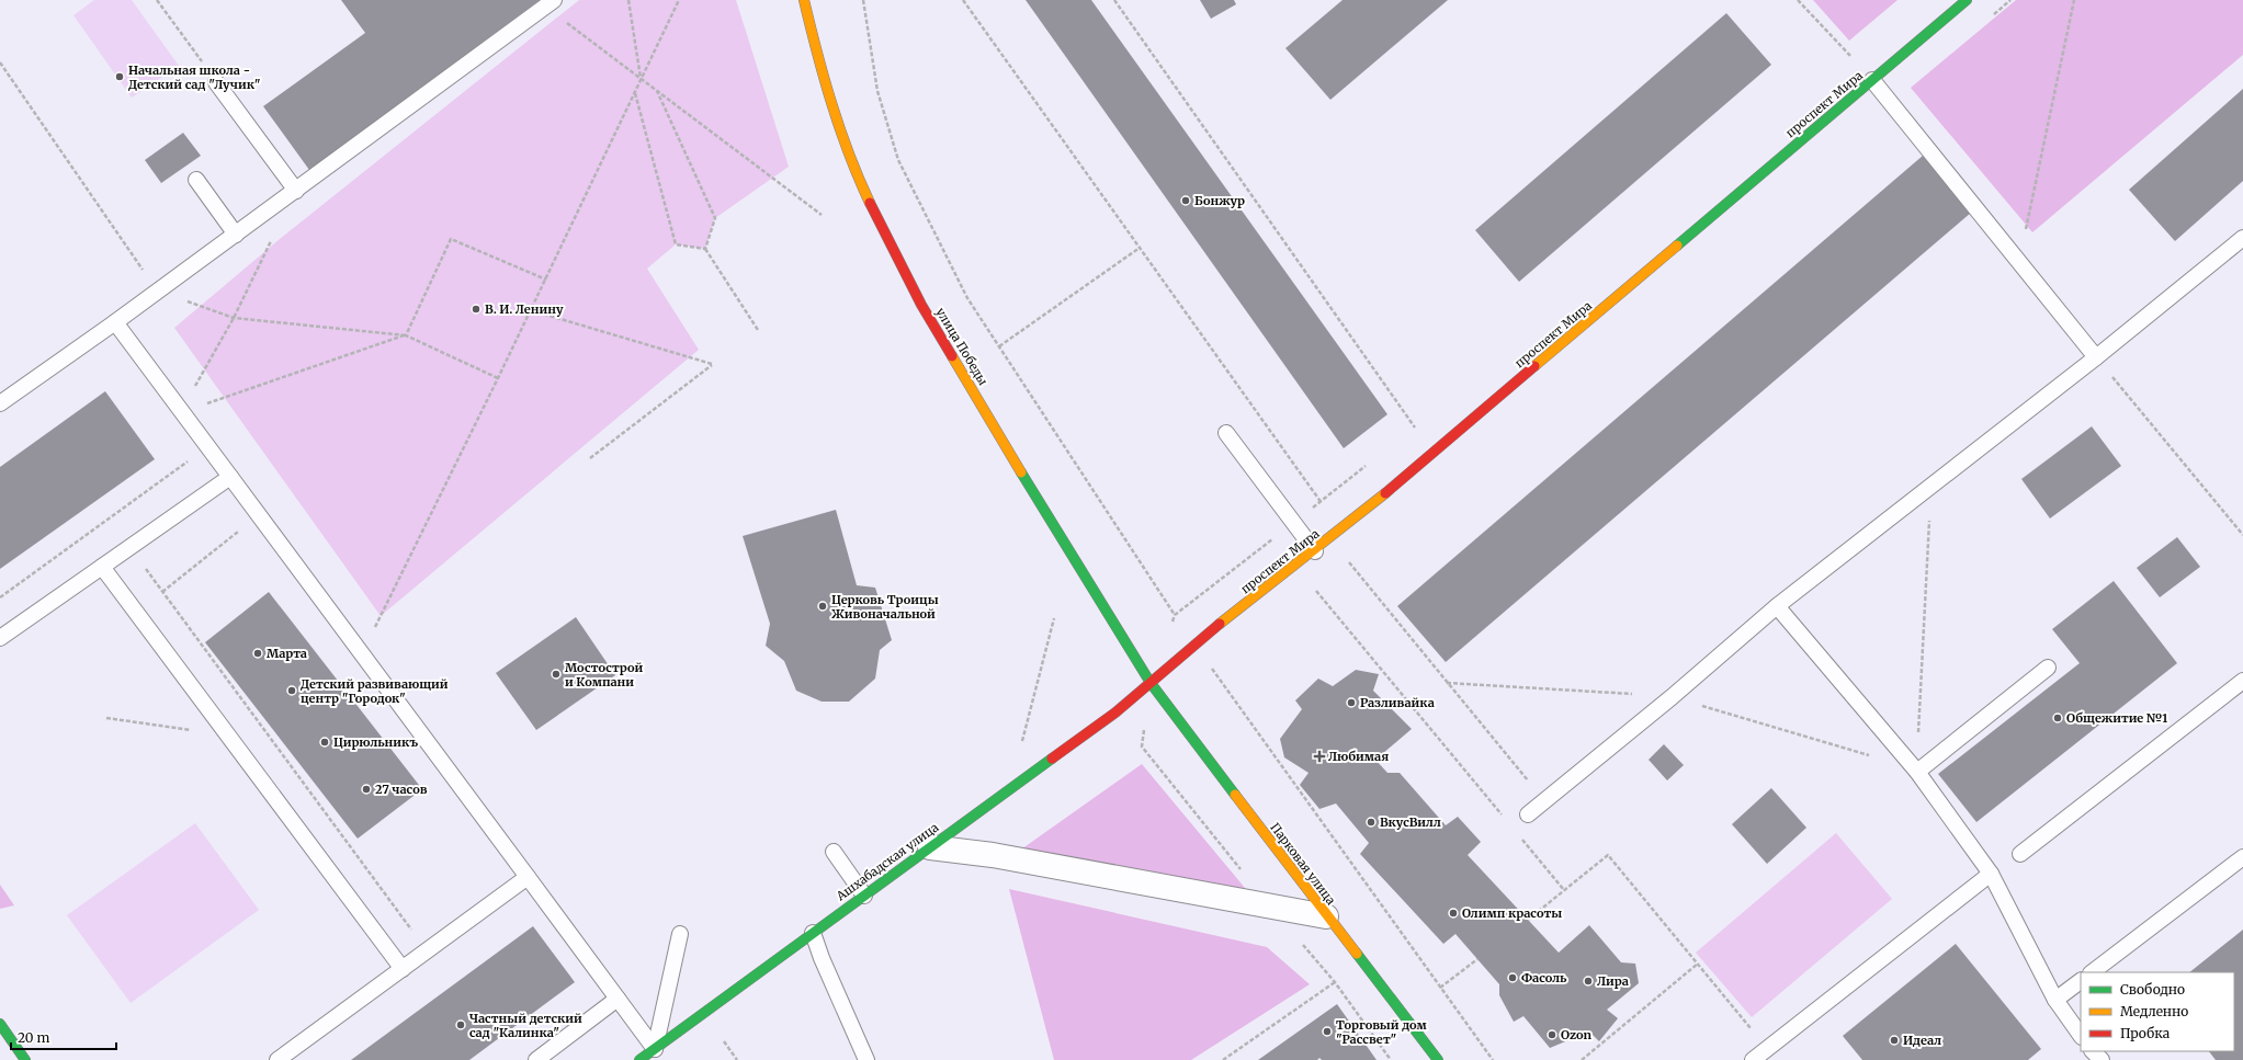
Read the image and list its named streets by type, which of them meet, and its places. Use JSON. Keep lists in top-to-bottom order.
{
  "streets": {
    "street": [
      "проспект Мира",
      "улица Победы",
      "Ашхабадская улица",
      "Парковая улица"
    ]
  },
  "crossings": [
    ["проспект Мира", "улица Победы"],
    ["проспект Мира", "Ашхабадская улица"],
    ["проспект Мира", "Парковая улица"],
    ["улица Победы", "Ашхабадская улица"],
    ["улица Победы", "Парковая улица"],
    ["Ашхабадская улица", "Парковая улица"]
  ],
  "places": {
    "other": [
      "Начальная школа - Детский сад \"Лучик\"",
      "Бонжур",
      "В. И. Ленину",
      "Церковь Троицы Живоначальной",
      "Марта",
      "Мостострой и Компани",
      "Детский развивающий центр \"Городок\"",
      "Разливайка",
      "Общежитие №1",
      "Цирюльникъ",
      "27 часов",
      "ВкусВилл",
      "Олимп красоты",
      "Фасоль",
      "Лира",
      "Частный детский сад \"Калинка\"",
      "Торговый дом \"Рассвет\"",
      "Ozon",
      "Идеал"
    ],
    "health": ["Любимая"]
  },
  "legend": ["Свободно", "Медленно", "Пробка"],
  "scale_bar": "20 m"
}
